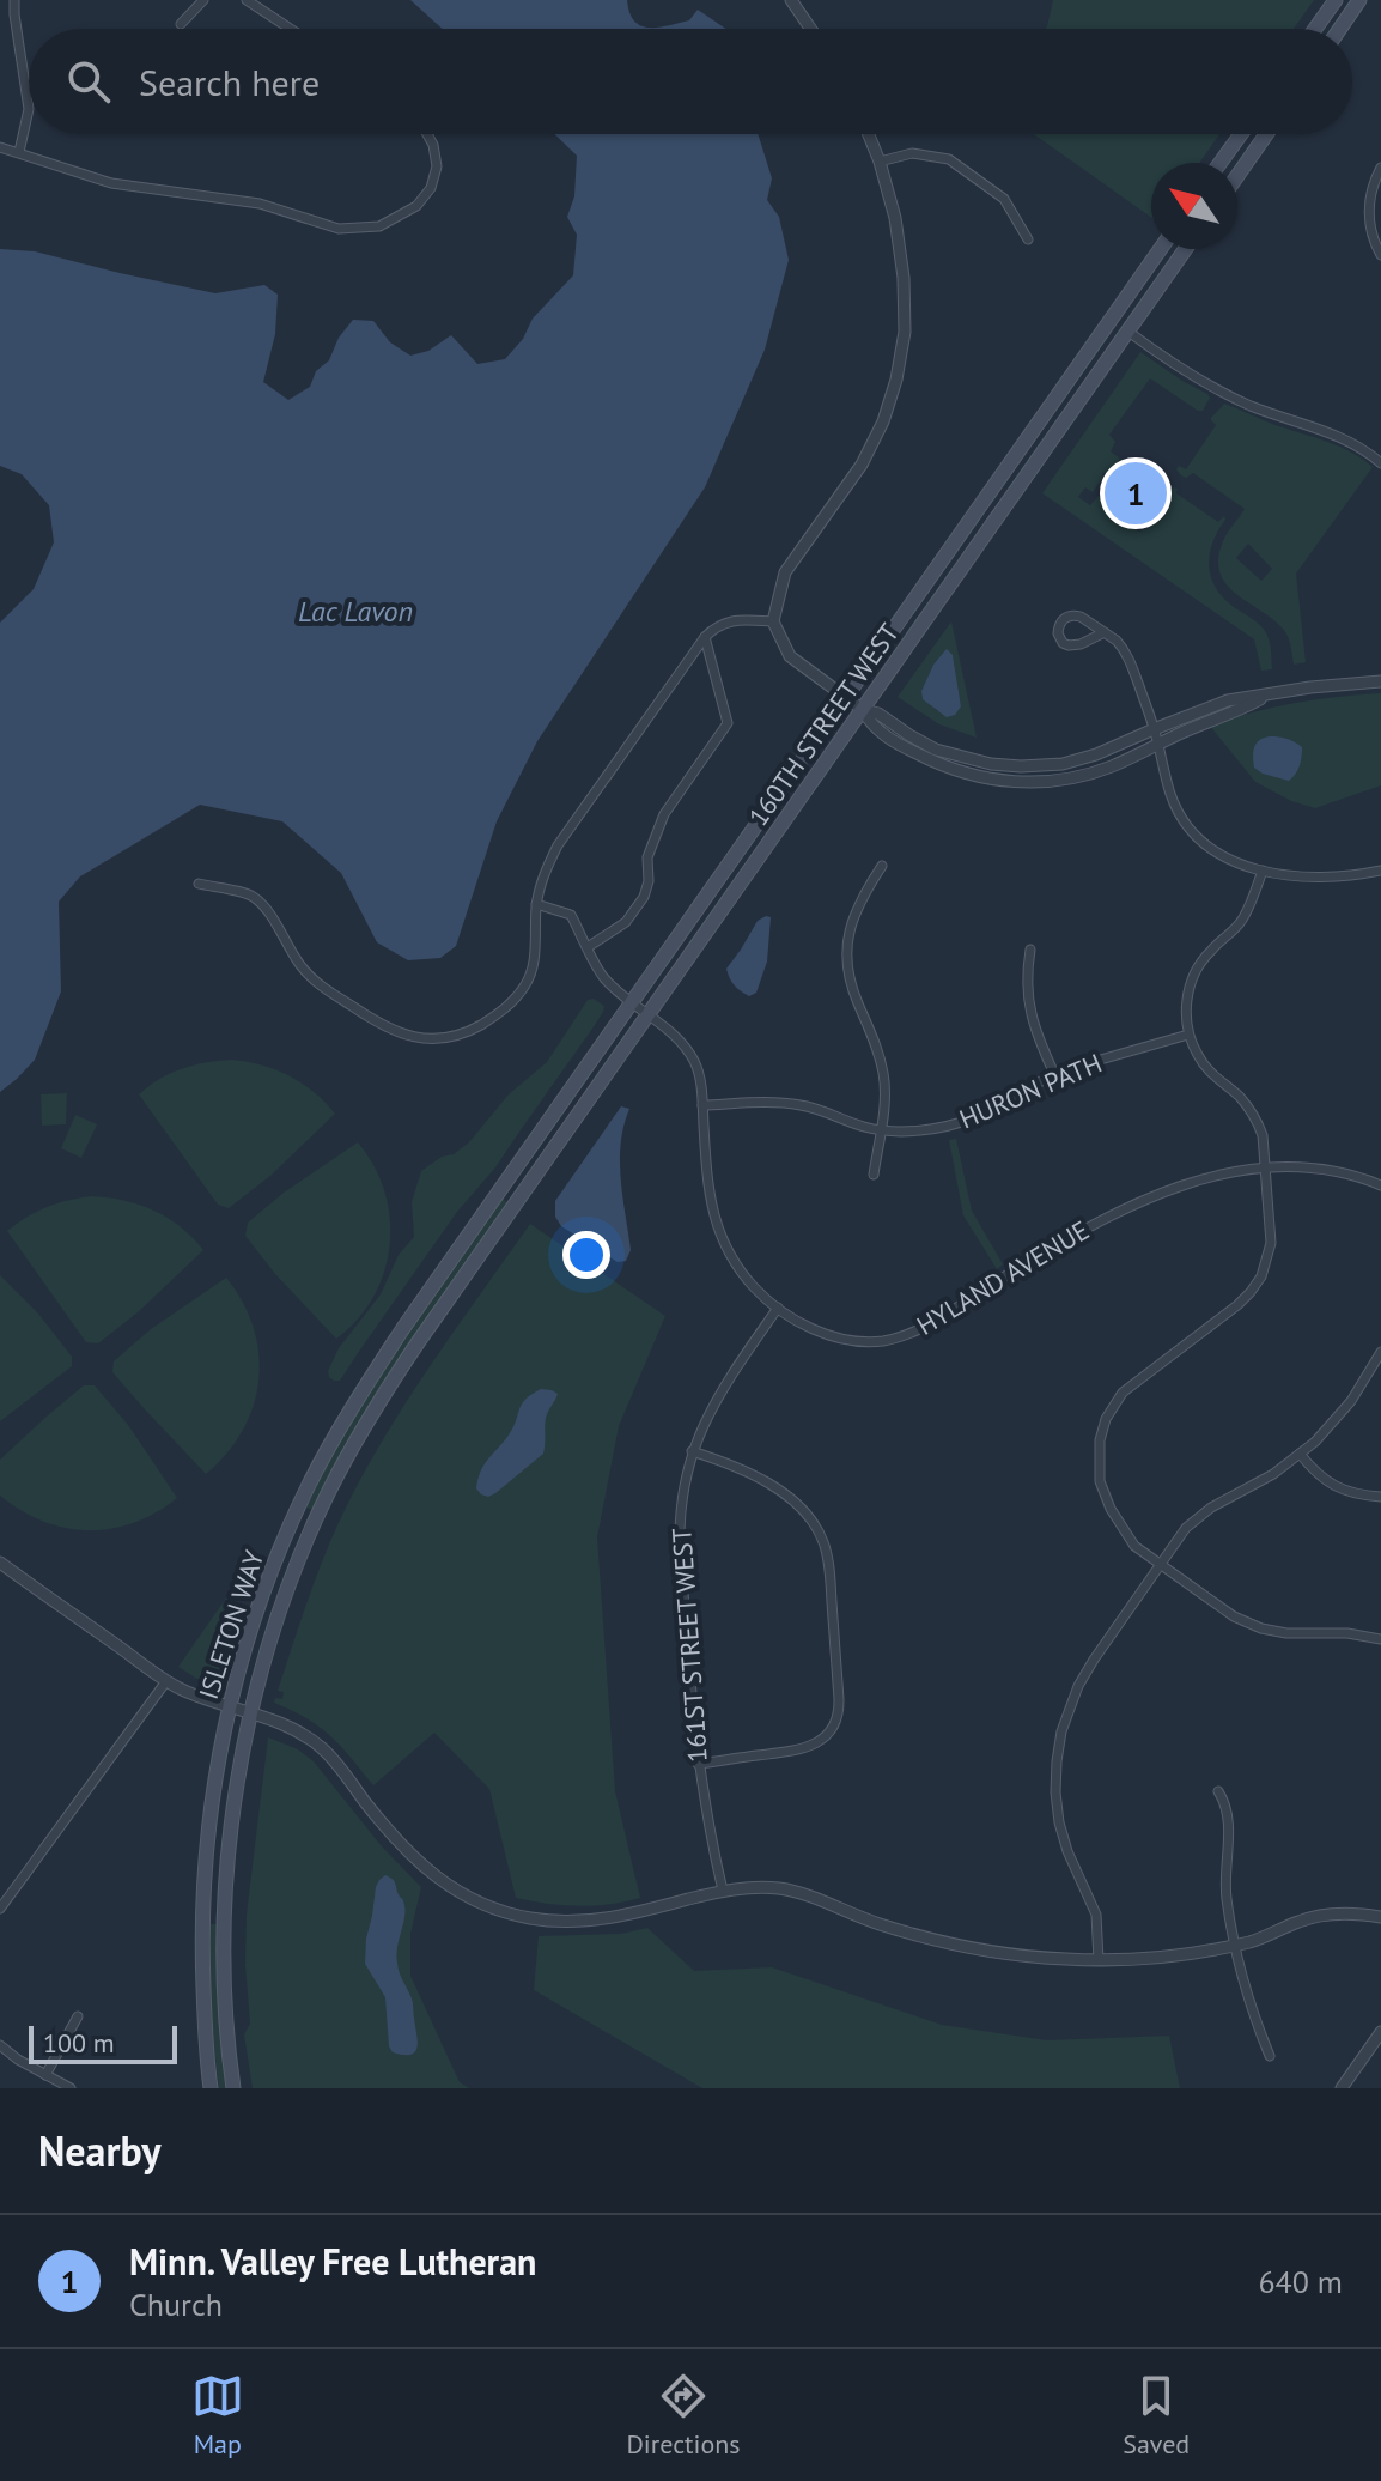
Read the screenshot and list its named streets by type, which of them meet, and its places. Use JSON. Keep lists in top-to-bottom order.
{
  "streets": {
    "main road": ["160TH STREET WEST", "ISLETON WAY"],
    "street": ["HURON PATH", "HYLAND AVENUE", "161ST STREET WEST"]
  },
  "crossings": [
    ["160TH STREET WEST", "HYLAND AVENUE"],
    ["160TH STREET WEST", "ISLETON WAY"],
    ["HURON PATH", "HYLAND AVENUE"],
    ["HYLAND AVENUE", "161ST STREET WEST"]
  ],
  "water": ["Lac Lavon"],
  "scale_bar": "100 m",
  "north": "top left",
  "page": {
    "search": "Search here",
    "pins": "1",
    "scale": "100 m",
    "heading": "Nearby",
    "list": [
      {
        "mark": "1",
        "name": "Minn. Valley Free Lutheran",
        "note": "Church",
        "value": "640 m"
      }
    ],
    "nav": ["Map", "Directions", "Saved"]
  }
}
